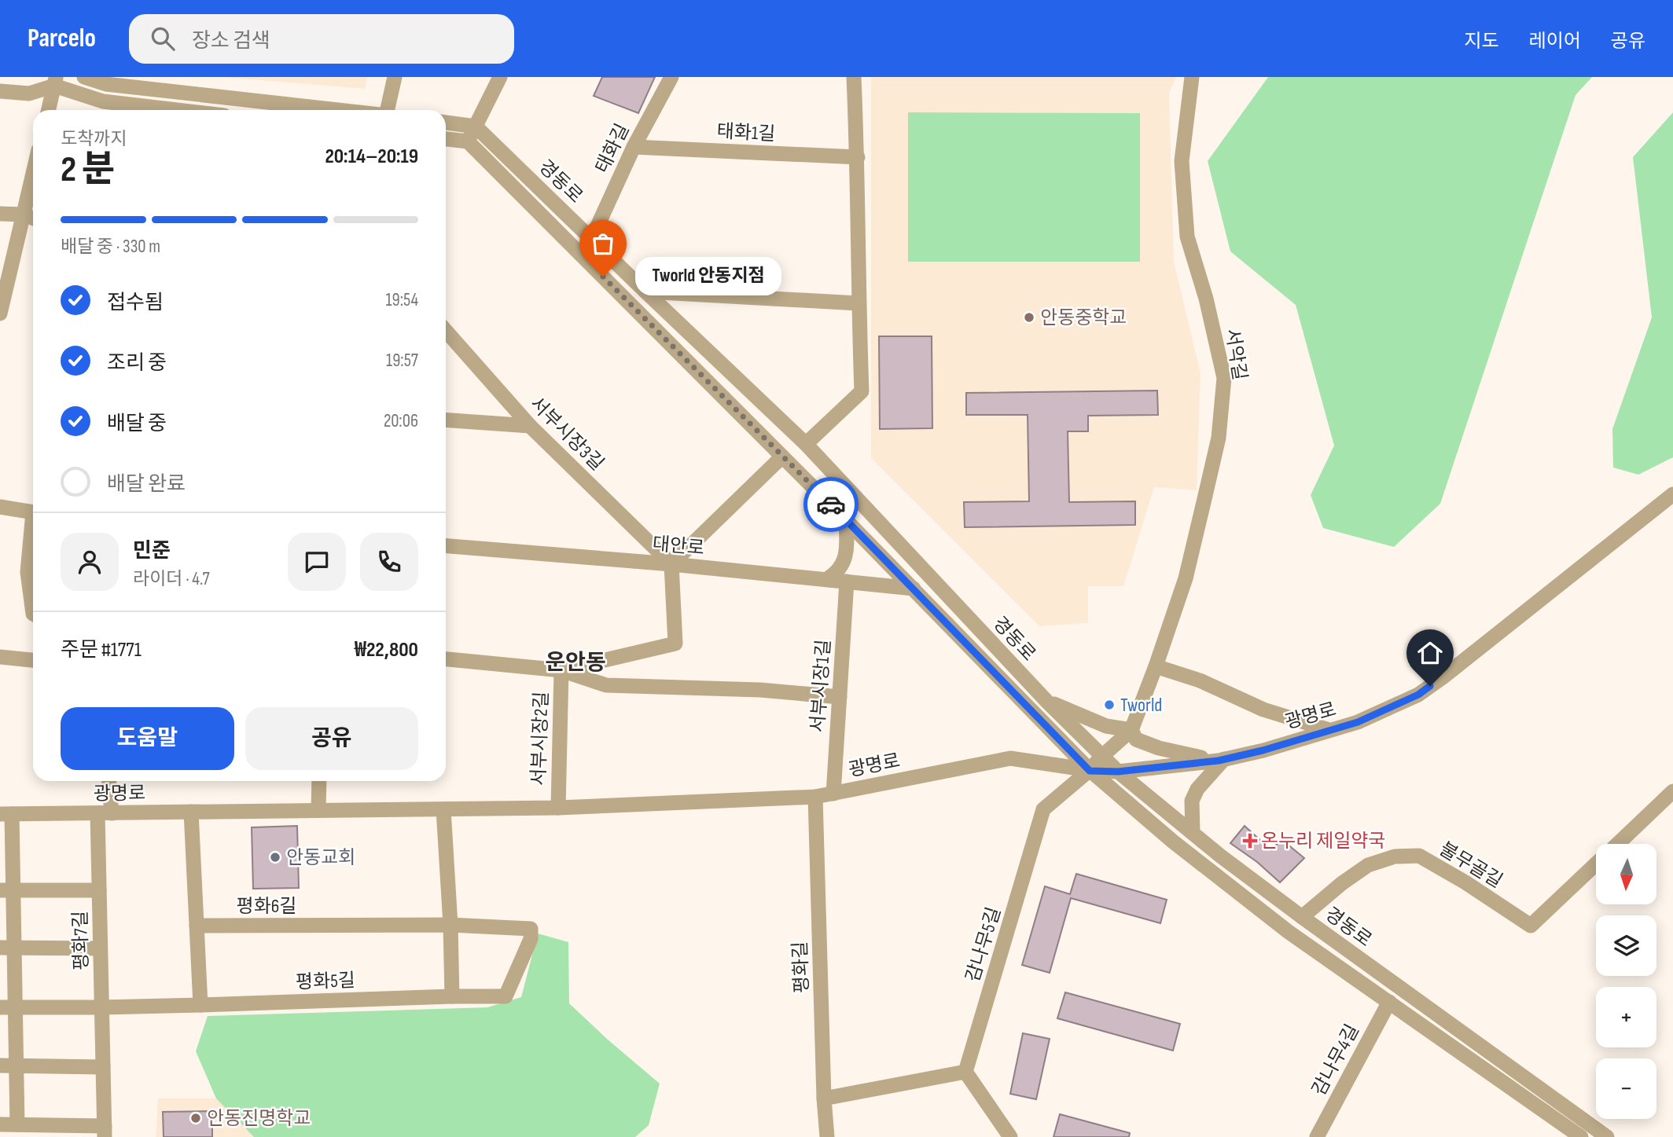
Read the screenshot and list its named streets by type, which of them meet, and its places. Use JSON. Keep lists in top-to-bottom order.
{
  "streets": {
    "street": [
      "태화1길",
      "태화길",
      "경동로",
      "서악길",
      "서부시장3길",
      "대안로",
      "서부시장1길",
      "광명로",
      "서부시장2길",
      "불무골길",
      "평화6길",
      "평화7길",
      "감나무5길",
      "평화길",
      "평화5길",
      "감나무4길"
    ]
  },
  "crossings": [
    ["태화1길", "태화길"],
    ["태화길", "경동로"],
    ["경동로", "서악길"],
    ["경동로", "대안로"],
    ["경동로", "광명로"],
    ["경동로", "불무골길"],
    ["경동로", "감나무5길"],
    ["경동로", "감나무4길"],
    ["서악길", "광명로"],
    ["서악길", "감나무5길"],
    ["서부시장3길", "대안로"],
    ["서부시장3길", "서부시장2길"],
    ["대안로", "서부시장1길"],
    ["대안로", "서부시장2길"],
    ["서부시장1길", "광명로"],
    ["광명로", "서부시장2길"],
    ["광명로", "평화7길"],
    ["광명로", "감나무5길"],
    ["광명로", "평화길"],
    ["평화6길", "평화5길"],
    ["평화7길", "평화5길"]
  ],
  "districts": ["운안동"],
  "places": {
    "other": [
      "Tworld 안동지점",
      "안동중학교",
      "Tworld",
      "안동교회",
      "안동진명학교"
    ],
    "health": ["온누리 제일약국"]
  },
  "north": "bottom",
  "page": {
    "header": "Parcelo",
    "search": "장소 검색",
    "nav": ["지도", "레이어", "공유"],
    "heading": ["2 분", "도착까지", "20:14–20:19"],
    "panel": [
      "민준",
      "라이더 · 4.7",
      "주문 #1771",
      "₩22,800"
    ],
    "bar": "배달 중 · 330 m",
    "bubble": "Tworld 안동지점",
    "list": [
      ["접수됨", "19:54"],
      ["조리 중", "19:57"],
      ["배달 중", "20:06"],
      "배달 완료"
    ],
    "buttons": ["도움말", "공유"],
    "map_buttons": ["+", "−"]
  }
}
